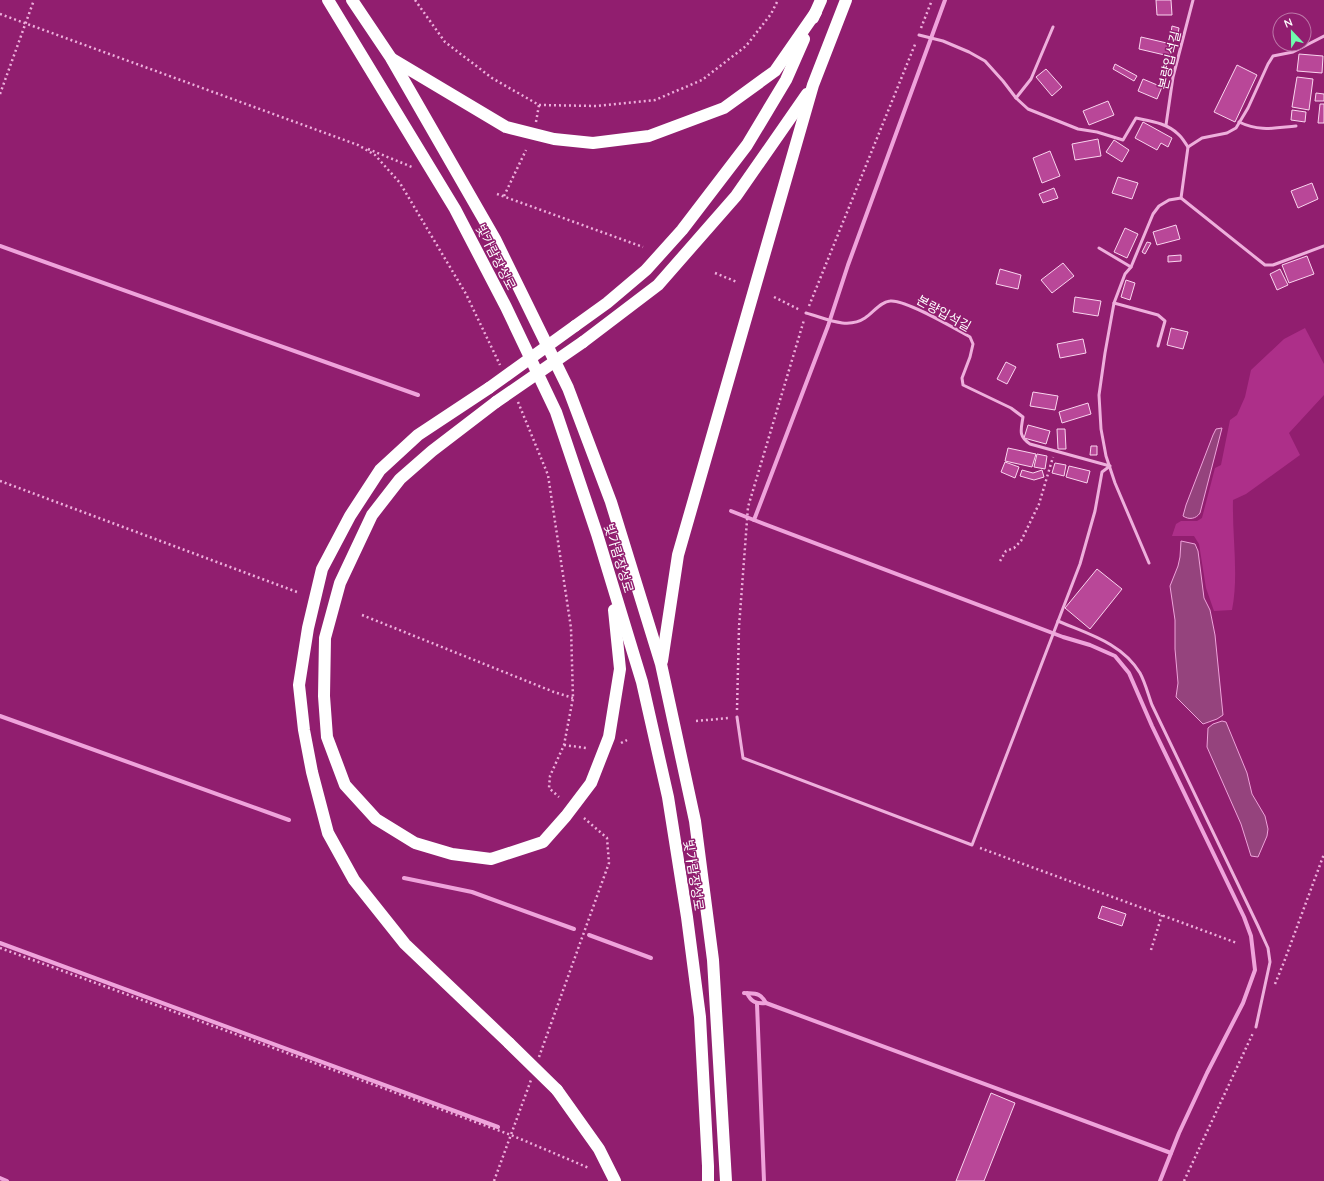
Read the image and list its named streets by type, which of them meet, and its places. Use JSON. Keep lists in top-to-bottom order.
{
  "streets": {
    "highway": ["빛가람장성로"],
    "lane": ["본량입석길"]
  },
  "north": "top"
}
